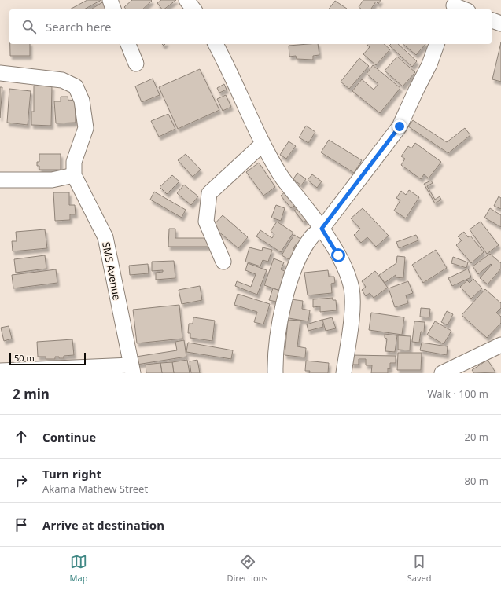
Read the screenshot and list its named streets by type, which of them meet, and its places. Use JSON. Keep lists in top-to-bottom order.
{
  "streets": {
    "street": ["SMS Avenue"]
  },
  "scale_bar": "50 m",
  "page": {
    "search": "Search here",
    "scale": "50 m",
    "heading": ["2 min", "Walk · 100 m"],
    "list": [
      ["Continue", "20 m"],
      ["Turn right", "Akama Mathew Street", "80 m"],
      "Arrive at destination"
    ],
    "nav": ["Map", "Directions", "Saved"]
  }
}
